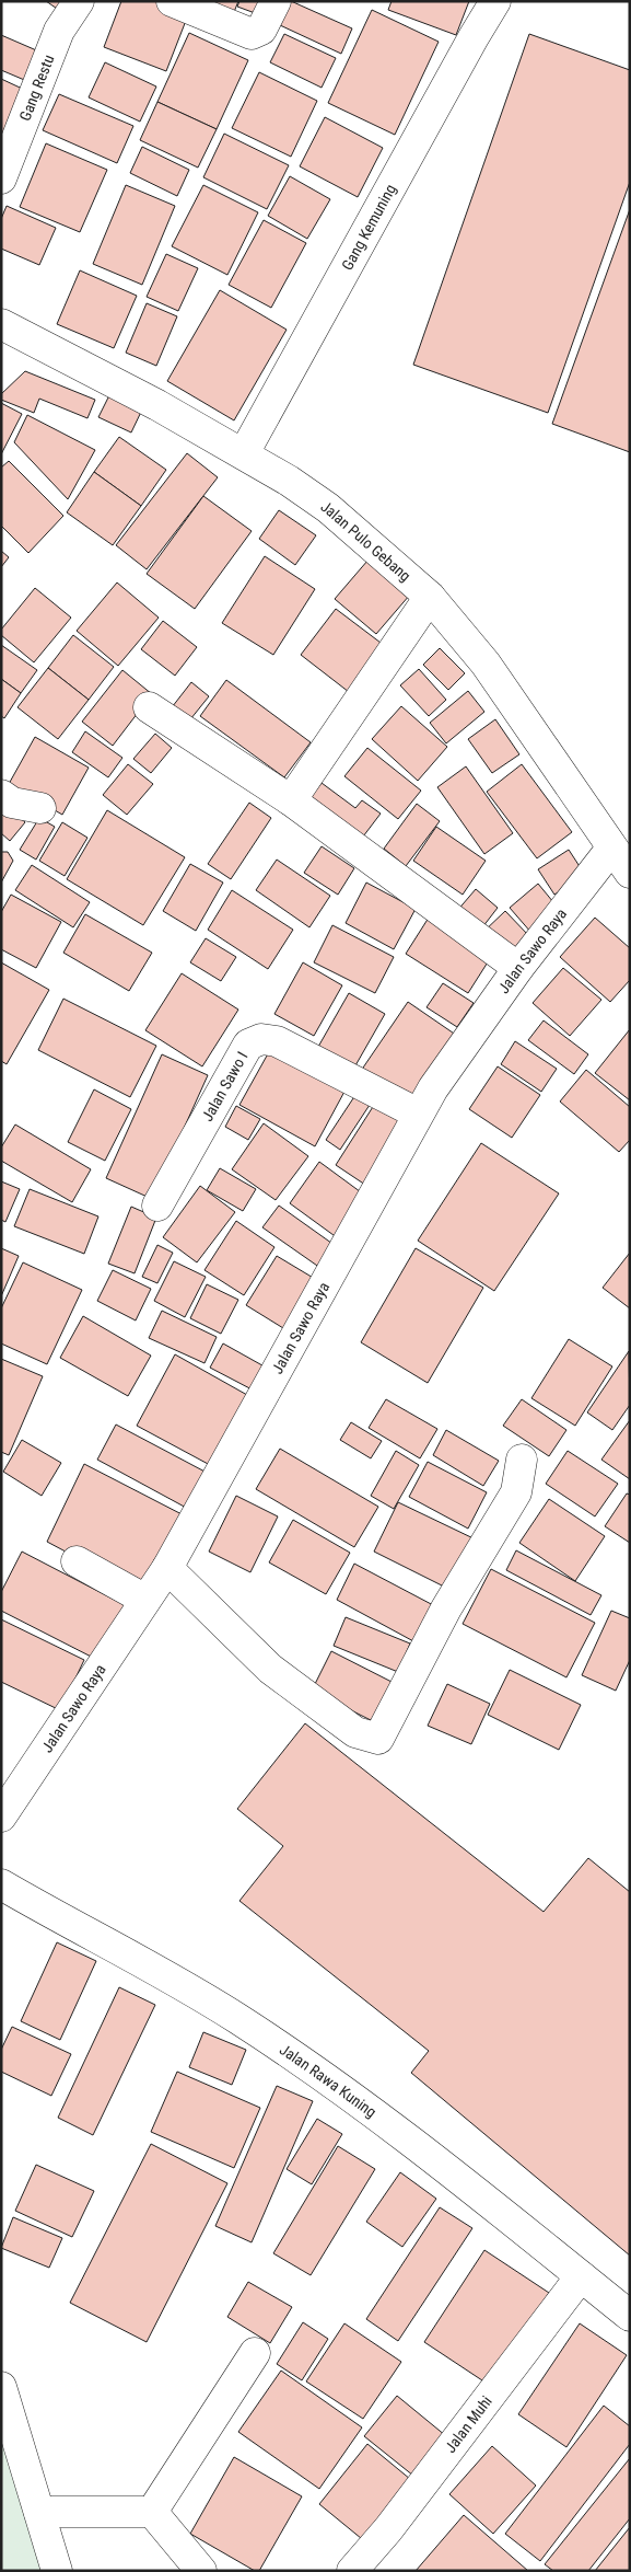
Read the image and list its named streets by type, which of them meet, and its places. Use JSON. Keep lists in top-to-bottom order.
{
  "streets": {
    "street": [
      "Gang Restu",
      "Gang Kemuning",
      "Jalan Pulo Gebang",
      "Jalan Sawo Raya",
      "Jalan Sawo I",
      "Jalan Rawa Kuning",
      "Jalan Muhi"
    ]
  },
  "crossings": [
    ["Gang Kemuning", "Jalan Pulo Gebang"],
    ["Jalan Pulo Gebang", "Jalan Sawo Raya"],
    ["Jalan Sawo Raya", "Jalan Sawo I"],
    ["Jalan Rawa Kuning", "Jalan Muhi"]
  ]
}
